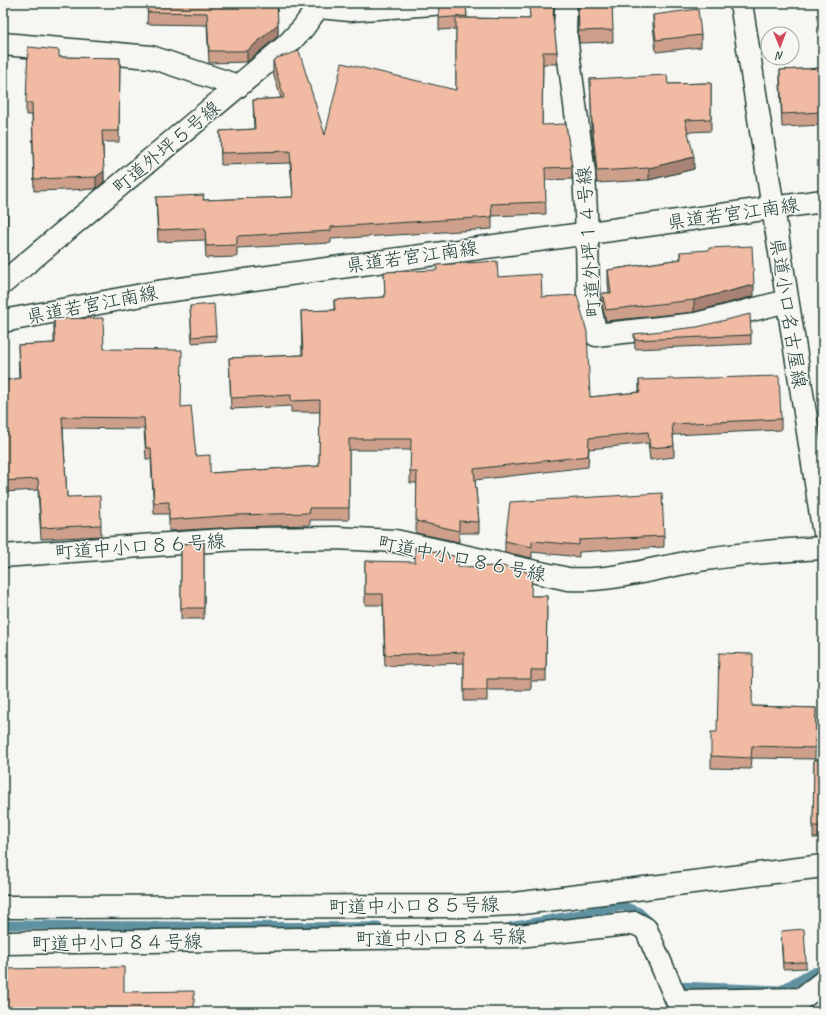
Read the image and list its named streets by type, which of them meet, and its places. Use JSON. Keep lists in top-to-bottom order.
{
  "streets": {
    "street": [
      "町道外坪５号線",
      "県道若宮江南線",
      "町道外坪１４号線",
      "県道小口名古屋線",
      "町道中小口８６号線",
      "町道中小口８５号線",
      "町道中小口８４号線"
    ]
  },
  "crossings": [
    ["県道若宮江南線", "町道外坪１４号線"],
    ["県道若宮江南線", "県道小口名古屋線"],
    ["町道外坪１４号線", "県道小口名古屋線"]
  ],
  "north": "bottom"
}
